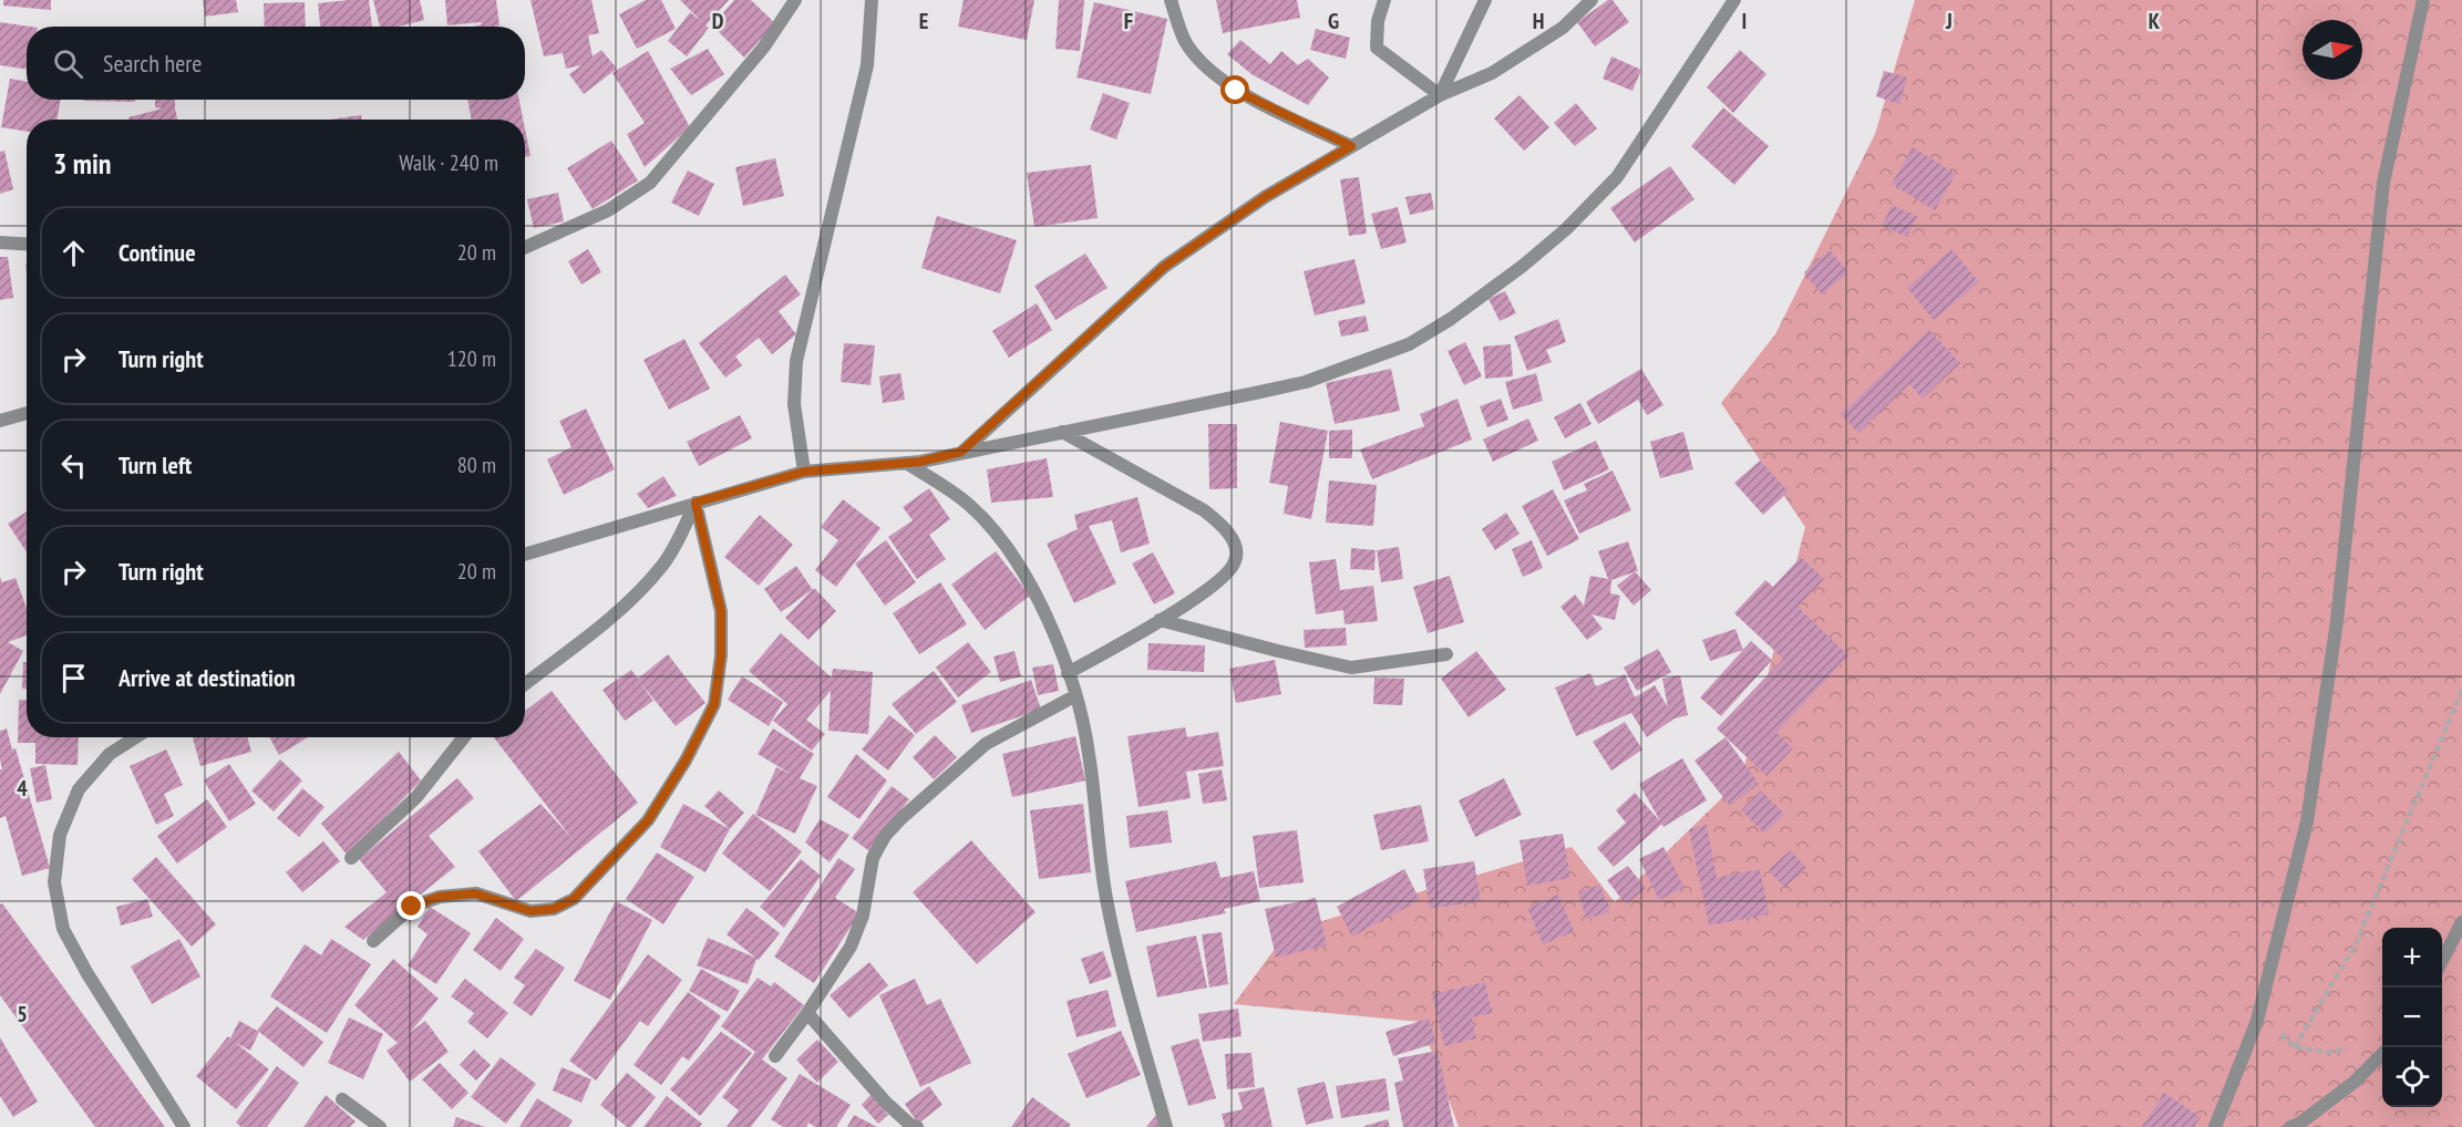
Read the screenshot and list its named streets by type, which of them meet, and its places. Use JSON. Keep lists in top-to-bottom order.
{
  "north": "right",
  "page": {
    "search": "Search here",
    "heading": ["3 min", "Walk · 240 m"],
    "list": [
      ["Continue", "20 m"],
      ["Turn right", "120 m"],
      ["Turn left", "80 m"],
      ["Turn right", "20 m"],
      "Arrive at destination"
    ],
    "map_buttons": ["+", "−"]
  },
  "grid": {
    "columns": [
      "D",
      "E",
      "F",
      "G",
      "H",
      "I",
      "J",
      "K"
    ],
    "rows": ["4", "5"]
  }
}
